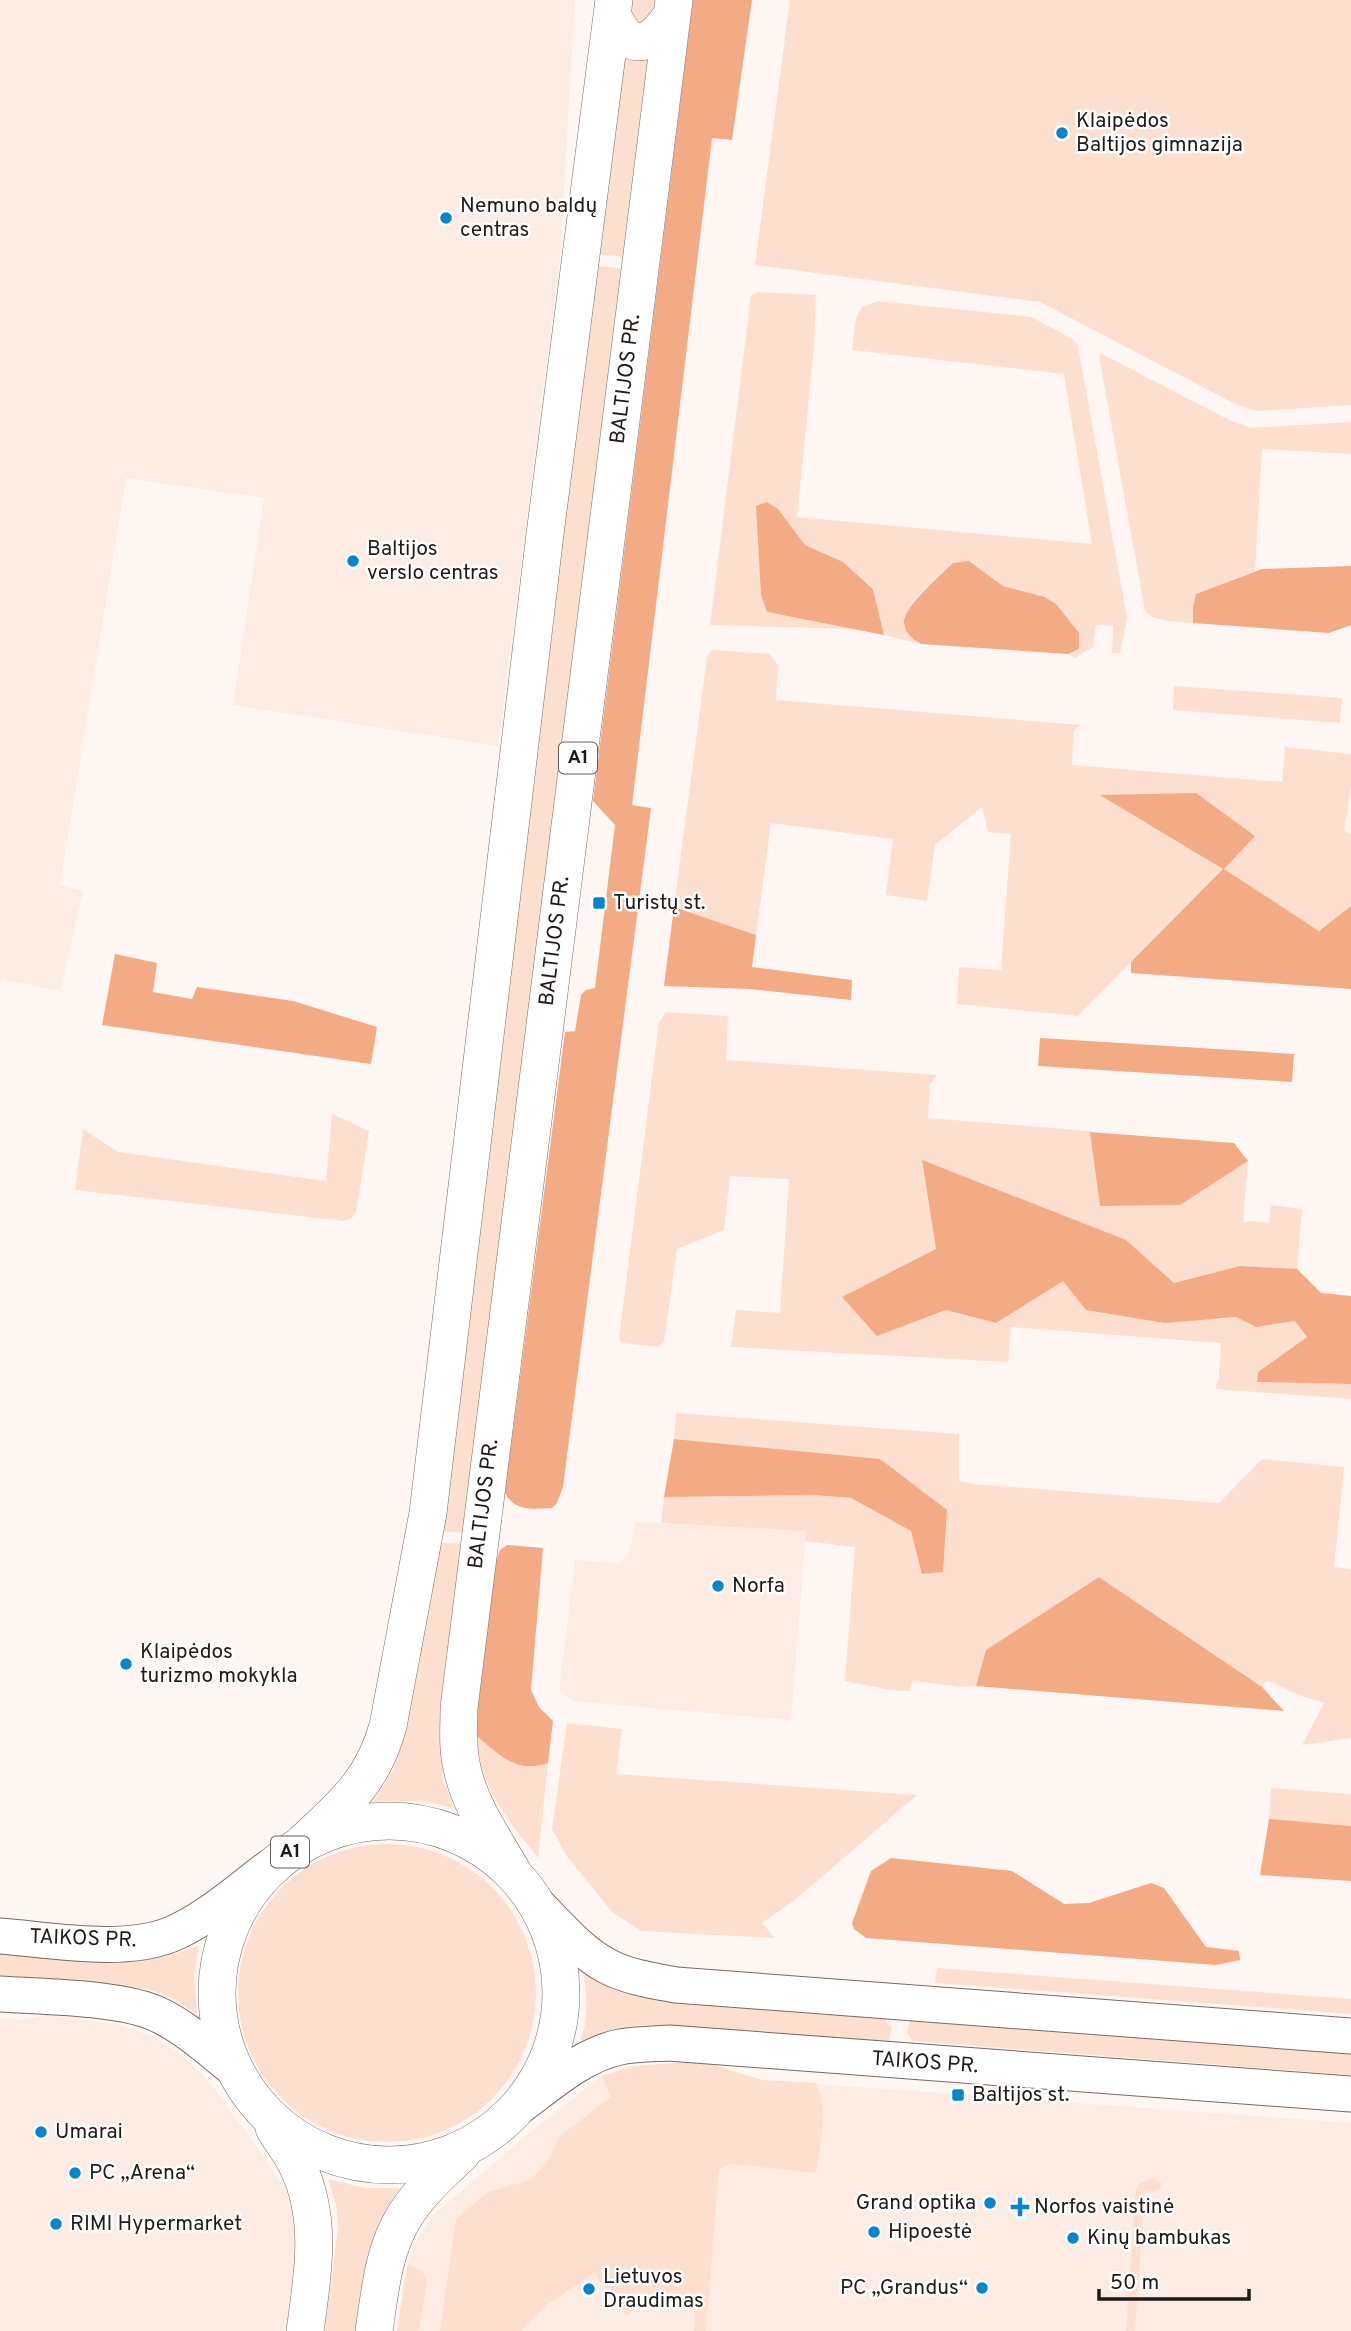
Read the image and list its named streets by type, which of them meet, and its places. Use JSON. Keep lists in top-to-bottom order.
{
  "streets": {
    "highway": ["BALTIJOS PR.", "A1"],
    "main road": ["TAIKOS PR."]
  },
  "crossings": [
    ["BALTIJOS PR.", "A1"],
    ["A1", "TAIKOS PR."]
  ],
  "places": {
    "other": [
      "Klaipėdos Baltijos gimnazija",
      "Nemuno baldų centras",
      "Baltijos verslo centras",
      "Norfa",
      "Klaipėdos turizmo mokykla",
      "Umarai",
      "PC „Arena“",
      "Grand optika",
      "RIMI Hypermarket",
      "Hipoestė",
      "Kinų bambukas",
      "PC „Grandus“",
      "Lietuvos Draudimas"
    ],
    "transit": ["Turistų st.", "Baltijos st."],
    "health": ["Norfos vaistinė"]
  },
  "scale_bar": "50 m"
}
